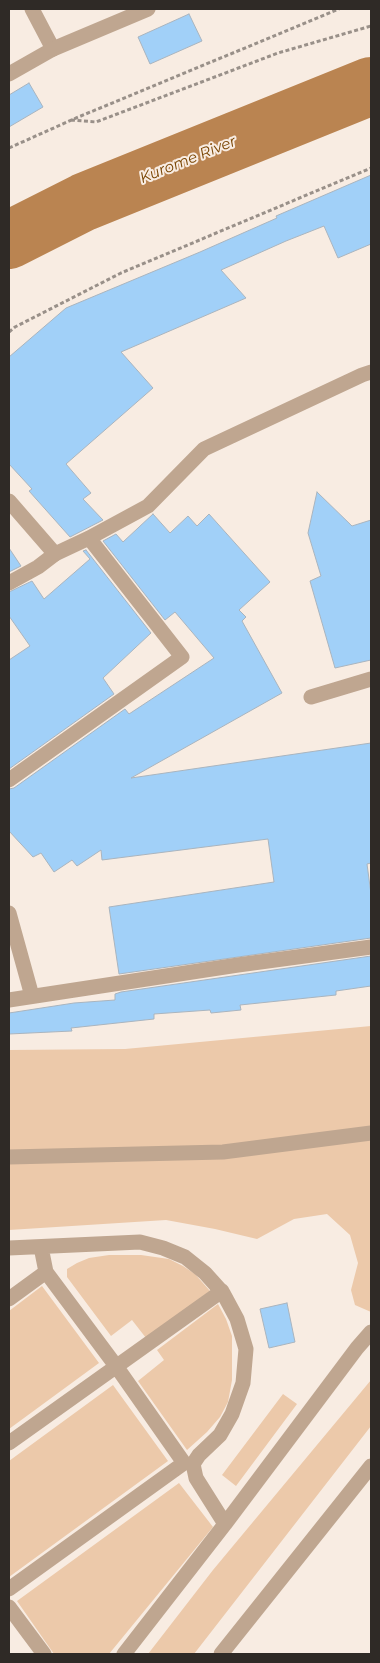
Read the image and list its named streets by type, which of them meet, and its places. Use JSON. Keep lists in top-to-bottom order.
{
  "water": ["Kurome River"]
}
